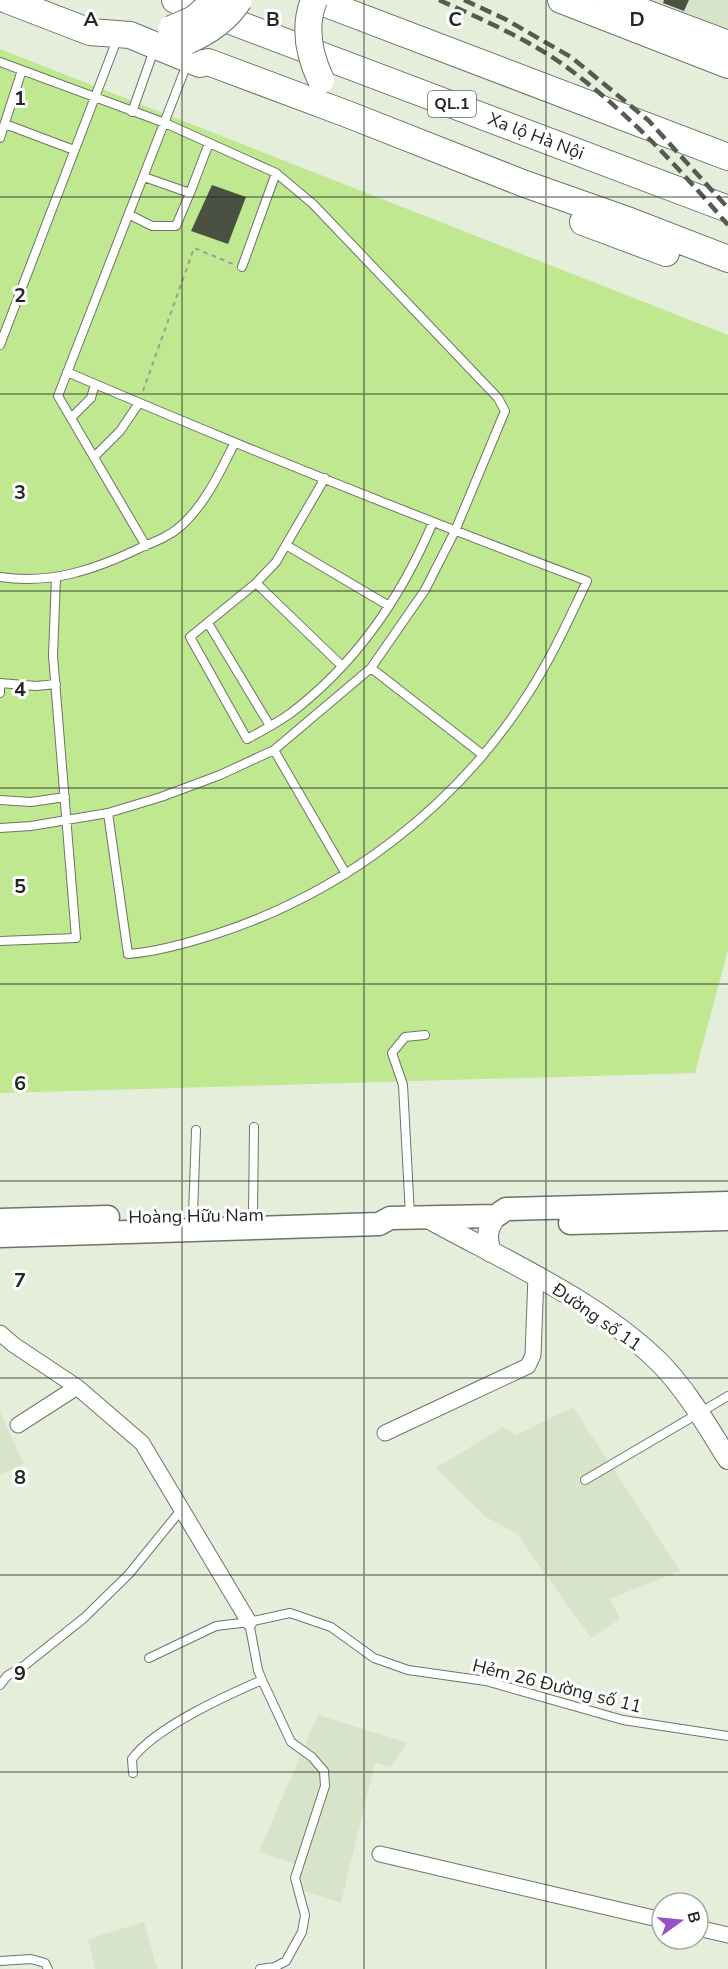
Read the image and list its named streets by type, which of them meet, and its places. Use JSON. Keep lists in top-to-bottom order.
{
  "streets": {
    "highway": ["QL.1", "Xa lộ Hà Nội"],
    "main road": ["Hoàng Hữu Nam"],
    "street": ["Đường số 11"],
    "lane": ["Hẻm 26 Đường số 11"]
  },
  "crossings": [
    ["Hoàng Hữu Nam", "Đường số 11"]
  ],
  "north": "right",
  "grid": {
    "columns": [
      "A",
      "B",
      "C",
      "D"
    ],
    "rows": [
      "1",
      "2",
      "3",
      "4",
      "5",
      "6",
      "7",
      "8",
      "9"
    ]
  }
}
